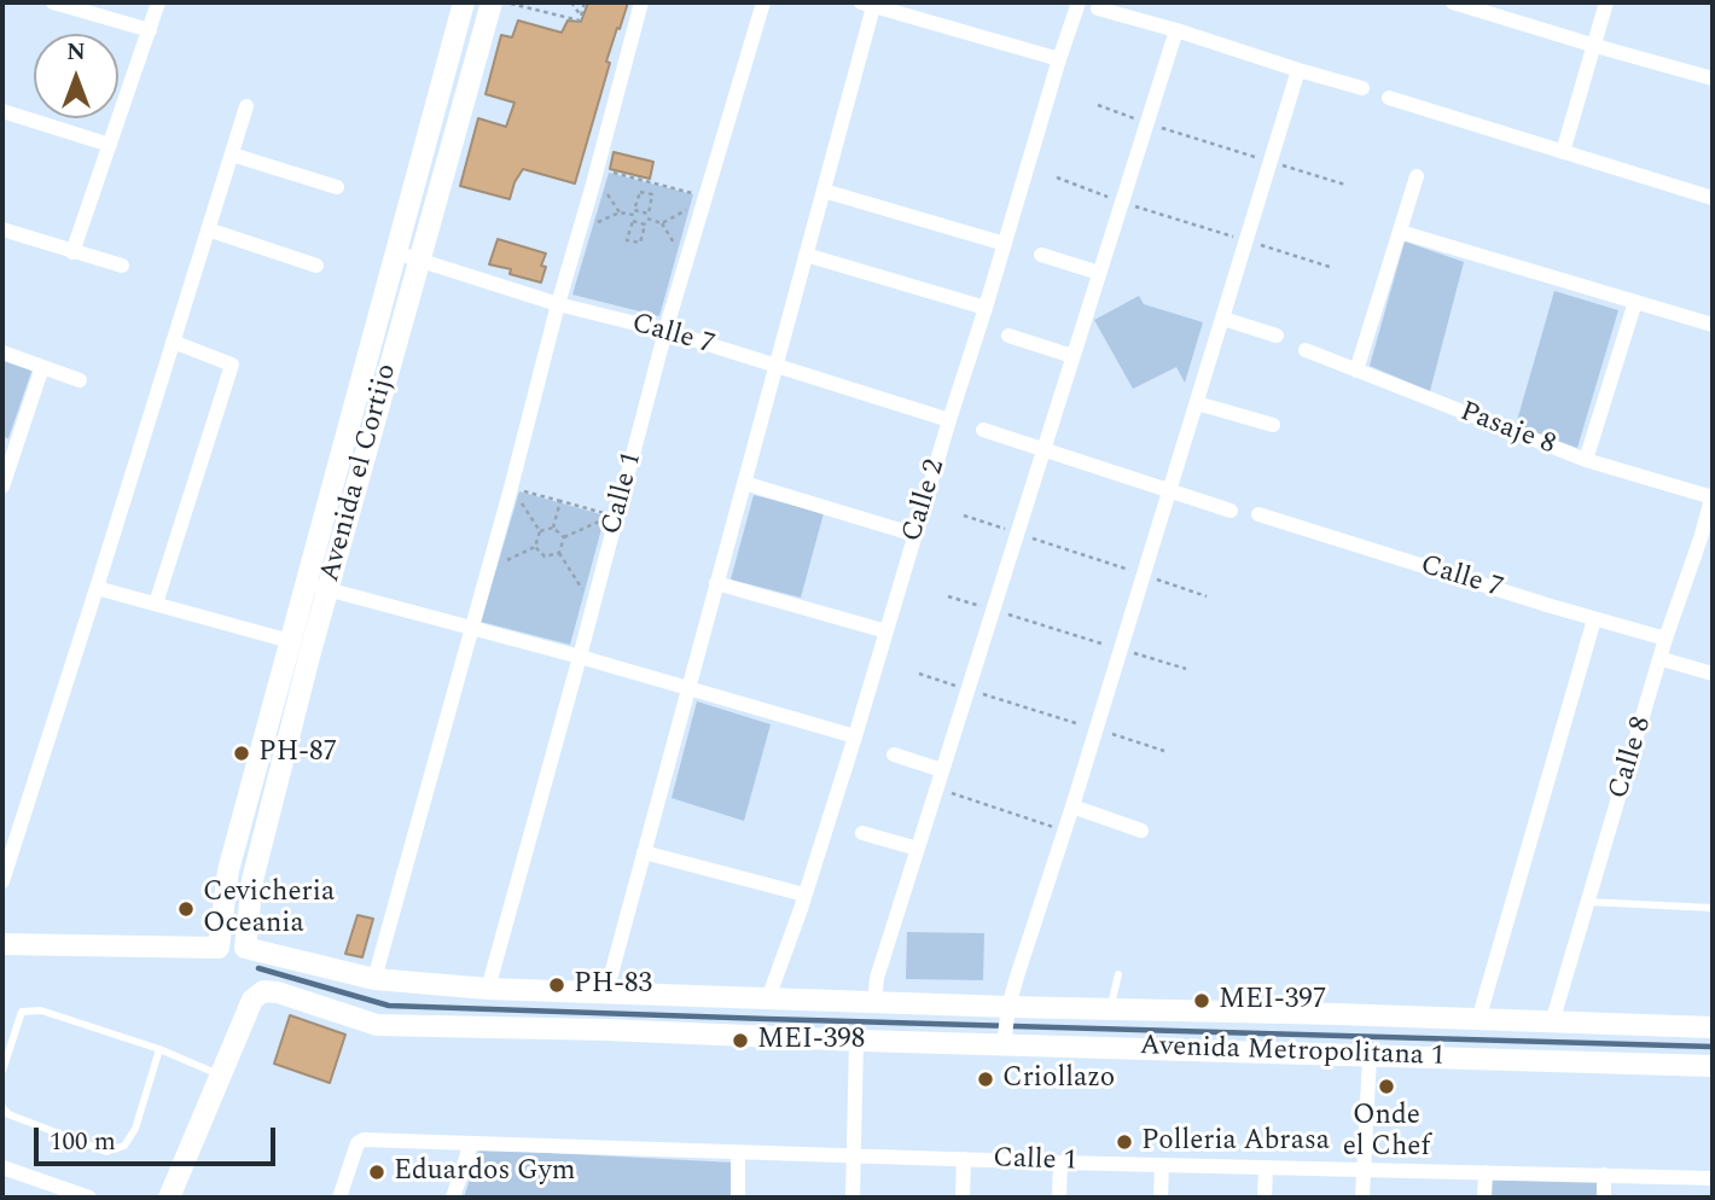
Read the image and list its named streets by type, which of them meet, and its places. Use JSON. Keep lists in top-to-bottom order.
{
  "streets": {
    "street": [
      "Calle 7",
      "Pasaje 8",
      "Avenida el Cortijo",
      "Calle 1",
      "Calle 2",
      "Calle 8",
      "Avenida Metropolitana 1"
    ]
  },
  "crossings": [
    ["Calle 7", "Avenida el Cortijo"],
    ["Calle 7", "Calle 1"],
    ["Calle 7", "Calle 2"],
    ["Calle 7", "Calle 8"],
    ["Pasaje 8", "Calle 8"],
    ["Avenida el Cortijo", "Avenida Metropolitana 1"],
    ["Calle 1", "Avenida Metropolitana 1"],
    ["Calle 2", "Avenida Metropolitana 1"],
    ["Calle 8", "Avenida Metropolitana 1"]
  ],
  "places": [
    "PH-87",
    "Cevicheria Oceania",
    "PH-83",
    "MEI-397",
    "MEI-398",
    "Criollazo",
    "Onde el Chef",
    "Polleria Abrasa",
    "Eduardos Gym"
  ],
  "scale_bar": "100 m",
  "north": "top"
}
